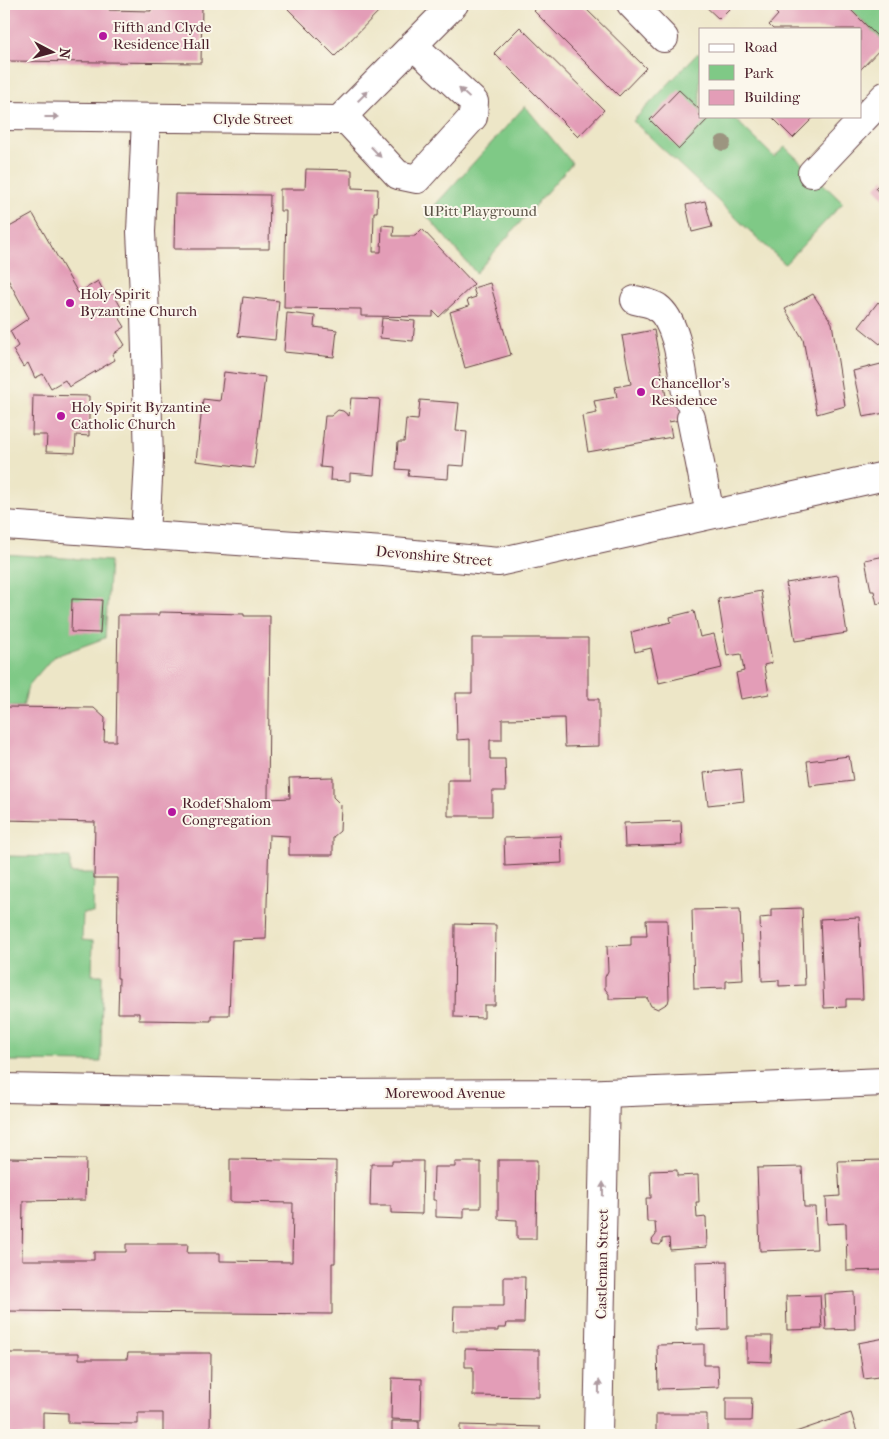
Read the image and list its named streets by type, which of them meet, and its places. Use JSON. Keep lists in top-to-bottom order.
{
  "streets": {
    "street": [
      "Clyde Street",
      "Devonshire Street",
      "Morewood Avenue",
      "Castleman Street"
    ]
  },
  "crossings": [
    ["Morewood Avenue", "Castleman Street"]
  ],
  "one_way": ["Clyde Street", "Castleman Street"],
  "parks": ["UPitt Playground"],
  "places": [
    "Fifth and Clyde Residence Hall",
    "Holy Spirit Byzantine Church",
    "Chancellor's Residence",
    "Holy Spirit Byzantine Catholic Church",
    "Rodef Shalom Congregation"
  ],
  "legend": ["Road", "Park", "Building"],
  "north": "right"
}
